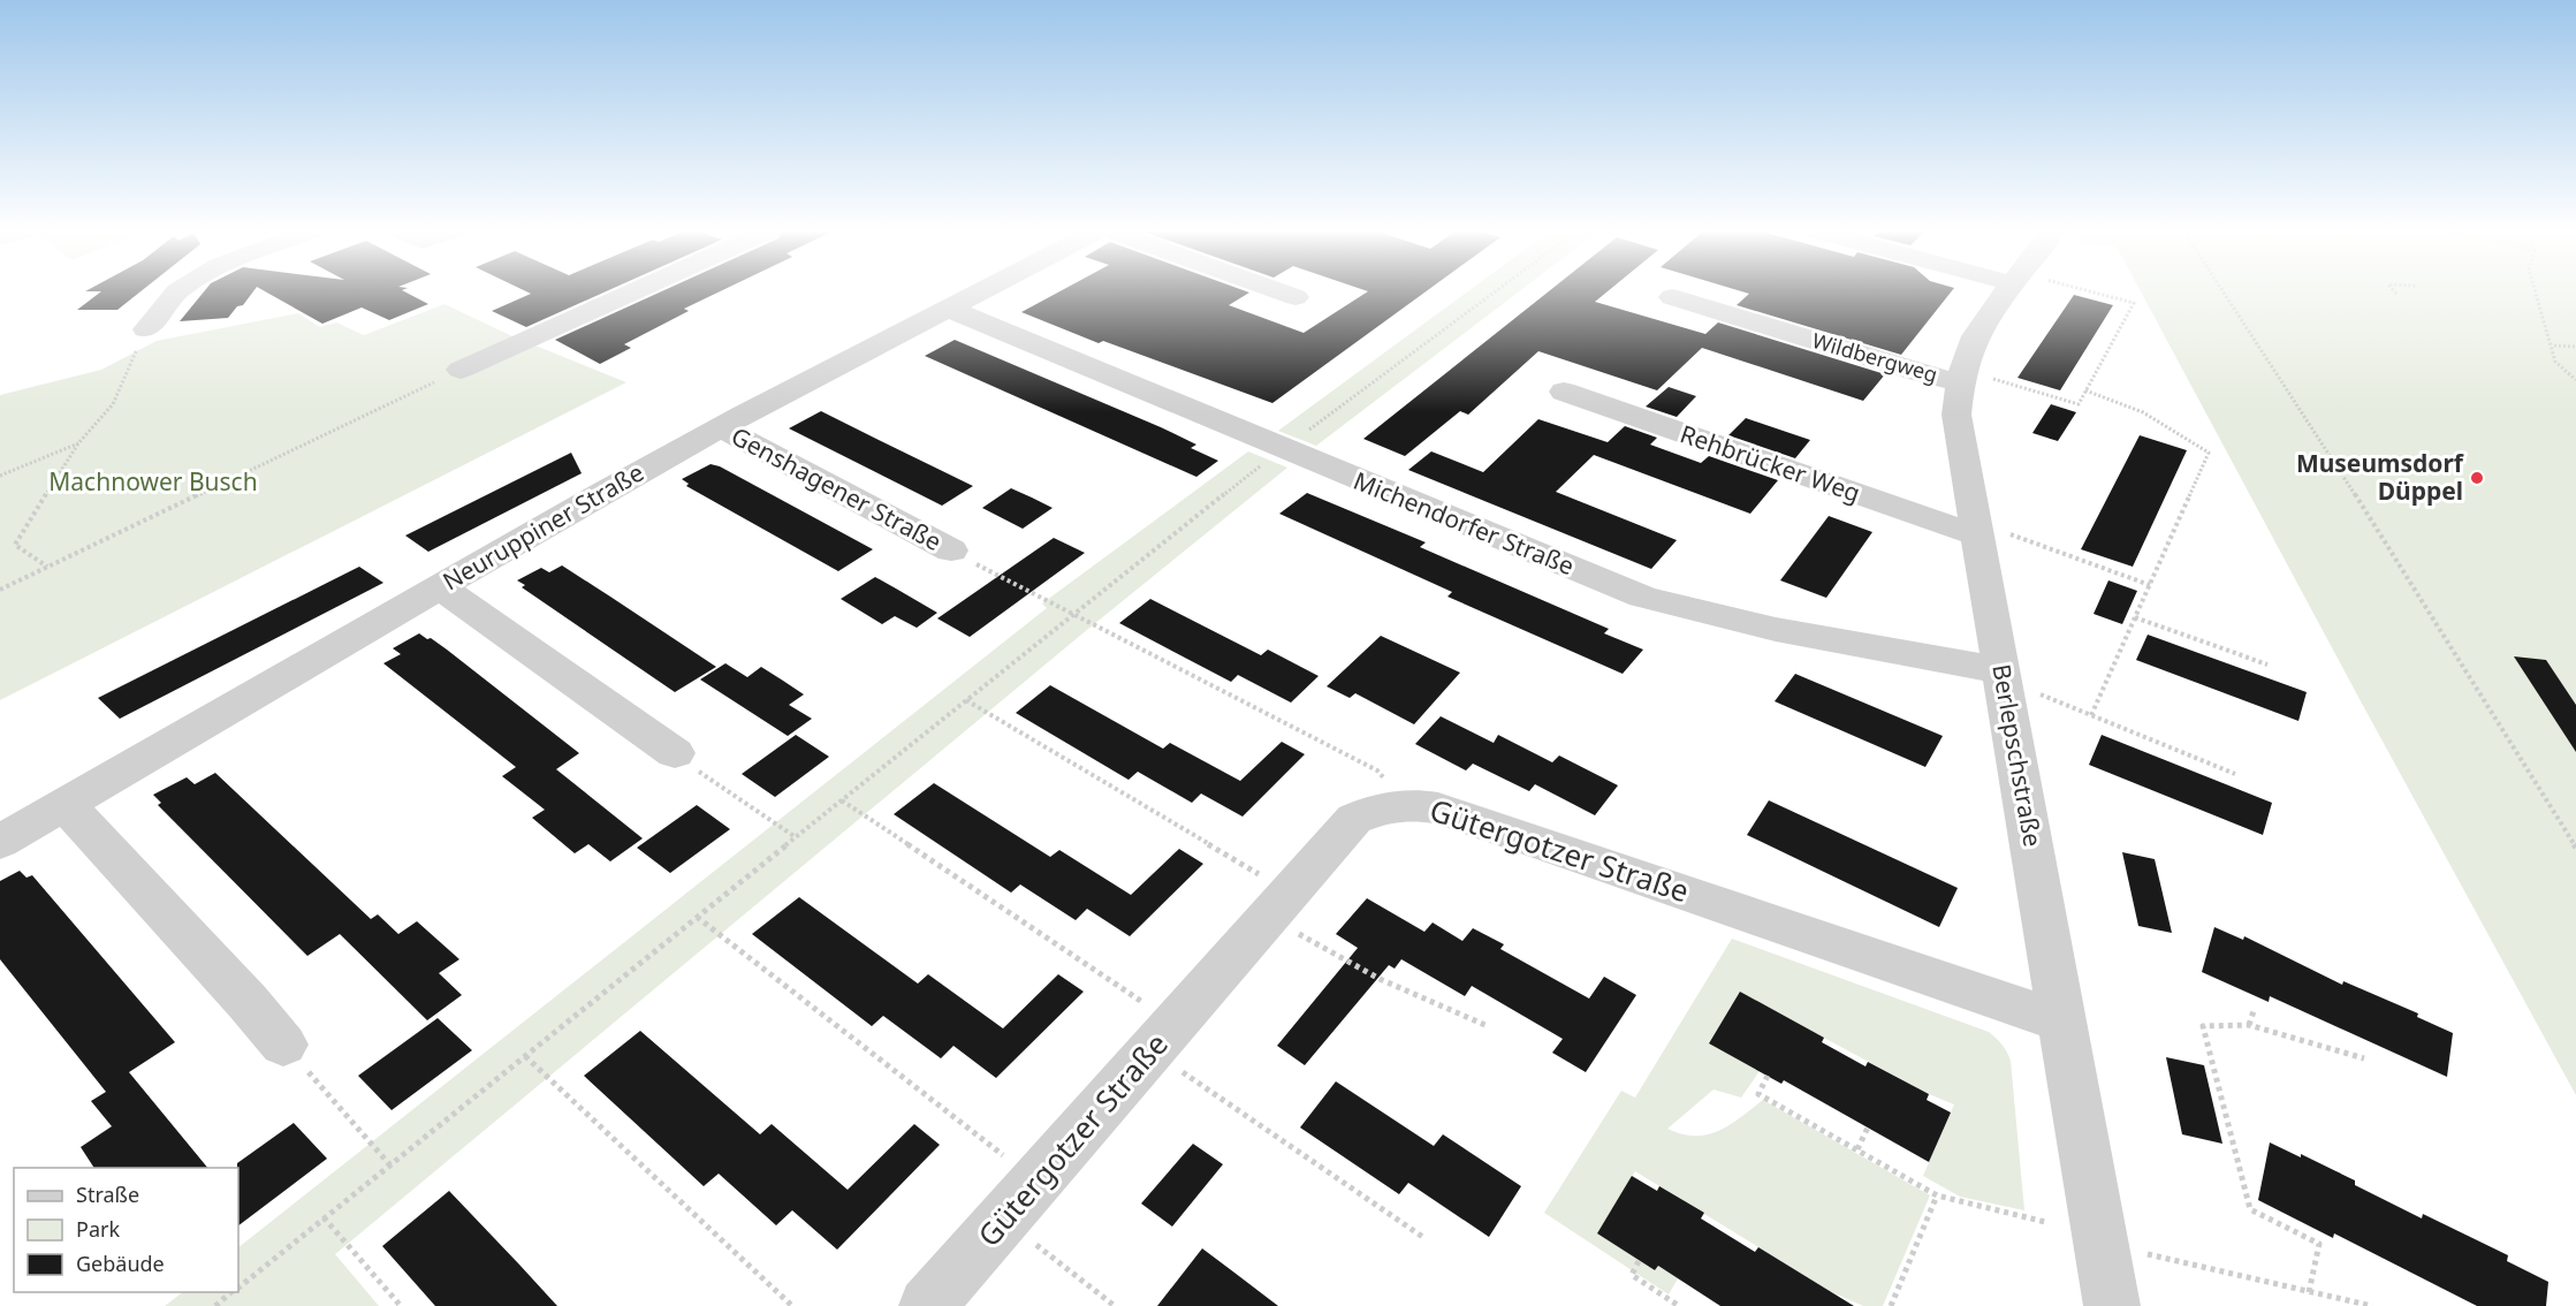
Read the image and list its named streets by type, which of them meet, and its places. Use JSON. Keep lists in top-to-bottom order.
{
  "streets": {
    "street": [
      "Wildbergweg",
      "Rehbrücker Weg",
      "Genshagener Straße",
      "Michendorfer Straße",
      "Neuruppiner Straße",
      "Berlepschstraße",
      "Gütergotzer Straße"
    ]
  },
  "crossings": [
    ["Wildbergweg", "Berlepschstraße"],
    ["Rehbrücker Weg", "Berlepschstraße"],
    ["Genshagener Straße", "Neuruppiner Straße"],
    ["Michendorfer Straße", "Neuruppiner Straße"],
    ["Michendorfer Straße", "Berlepschstraße"],
    ["Berlepschstraße", "Gütergotzer Straße"]
  ],
  "parks": ["Machnower Busch"],
  "places": ["Museumsdorf Düppel"],
  "legend": ["Straße", "Park", "Gebäude"]
}
